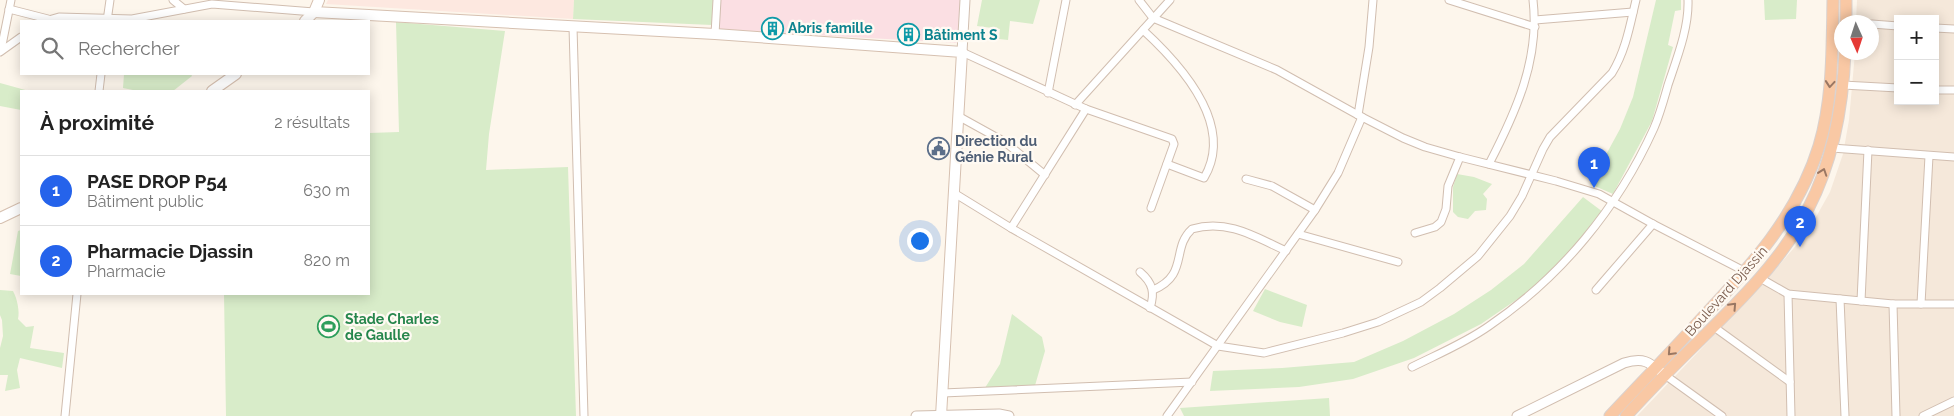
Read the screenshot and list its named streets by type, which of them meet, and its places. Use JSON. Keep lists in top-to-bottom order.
{
  "streets": {
    "highway": ["Boulevard Djassin"]
  },
  "places": {
    "building": ["Abris famille", "Bâtiment S"],
    "public building": ["Direction du Génie Rural"],
    "sports": ["Stade Charles de Gaulle"]
  },
  "north": "bottom",
  "page": {
    "map_buttons": ["+", "−"],
    "search": "Rechercher",
    "heading": ["À proximité", "2 résultats"],
    "pins": ["1", "2"],
    "list": [
      {
        "mark": "1",
        "name": "PASE DROP P54",
        "note": "Bâtiment public",
        "value": "630 m"
      },
      {
        "mark": "2",
        "name": "Pharmacie Djassin",
        "note": "Pharmacie",
        "value": "820 m"
      }
    ]
  }
}
